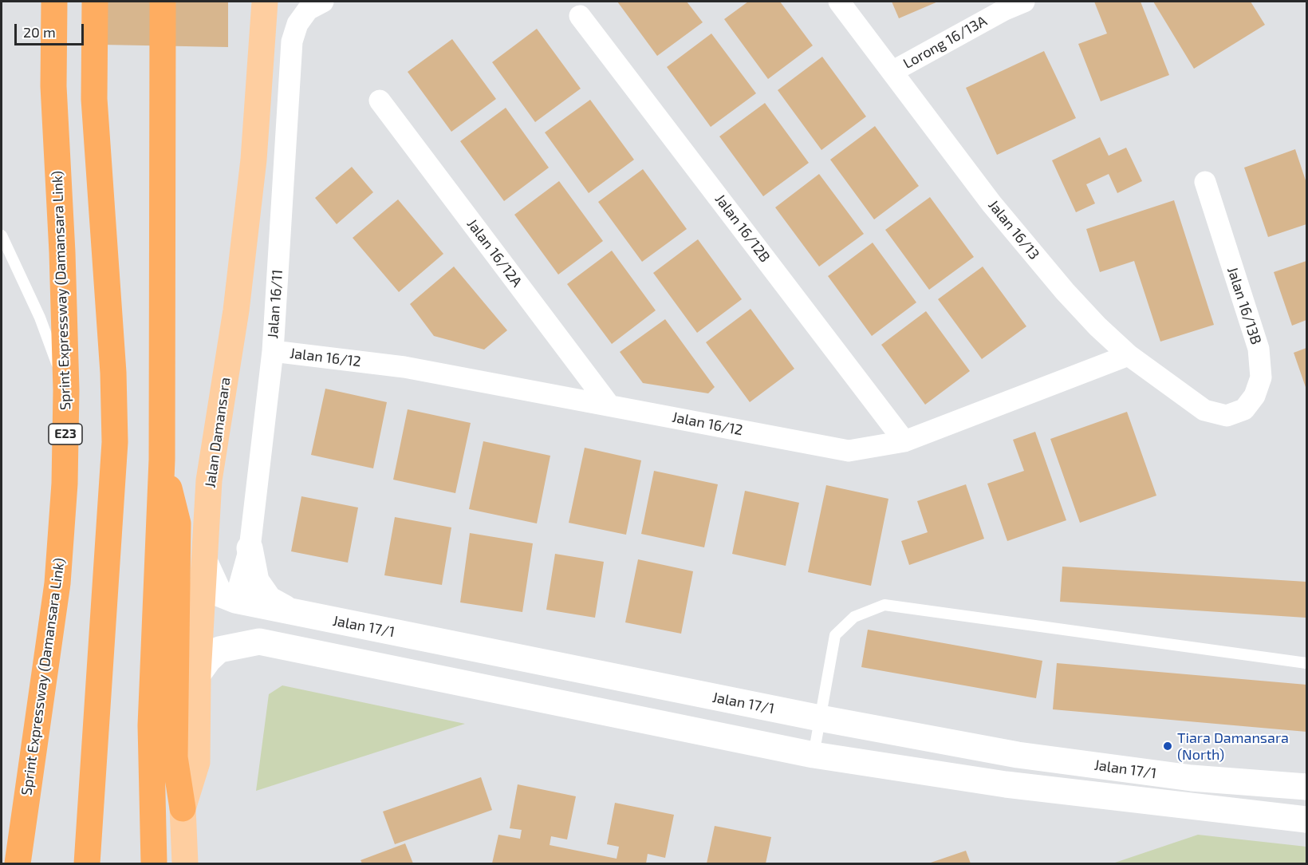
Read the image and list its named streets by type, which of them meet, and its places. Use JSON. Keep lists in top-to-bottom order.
{
  "streets": {
    "highway": ["Sprint Expressway (Damansara Link)", "E23"],
    "main road": ["Jalan Damansara"],
    "street": [
      "Lorong 16/13A",
      "Jalan 16/12B",
      "Jalan 16/13",
      "Jalan 16/12A",
      "Jalan 16/11",
      "Jalan 16/13B",
      "Jalan 16/12",
      "Jalan 17/1"
    ]
  },
  "crossings": [
    ["Lorong 16/13A", "Jalan 16/13"],
    ["Jalan 16/12B", "Jalan 16/12"],
    ["Jalan 16/13", "Jalan 16/13B"],
    ["Jalan 16/13", "Jalan 16/12"],
    ["Jalan 16/12A", "Jalan 16/12"],
    ["Jalan 16/11", "Jalan 16/12"],
    ["Jalan 16/11", "Jalan 17/1"],
    ["Jalan Damansara", "Jalan 17/1"]
  ],
  "places": ["Tiara Damansara (North)"],
  "scale_bar": "20 m"
}
